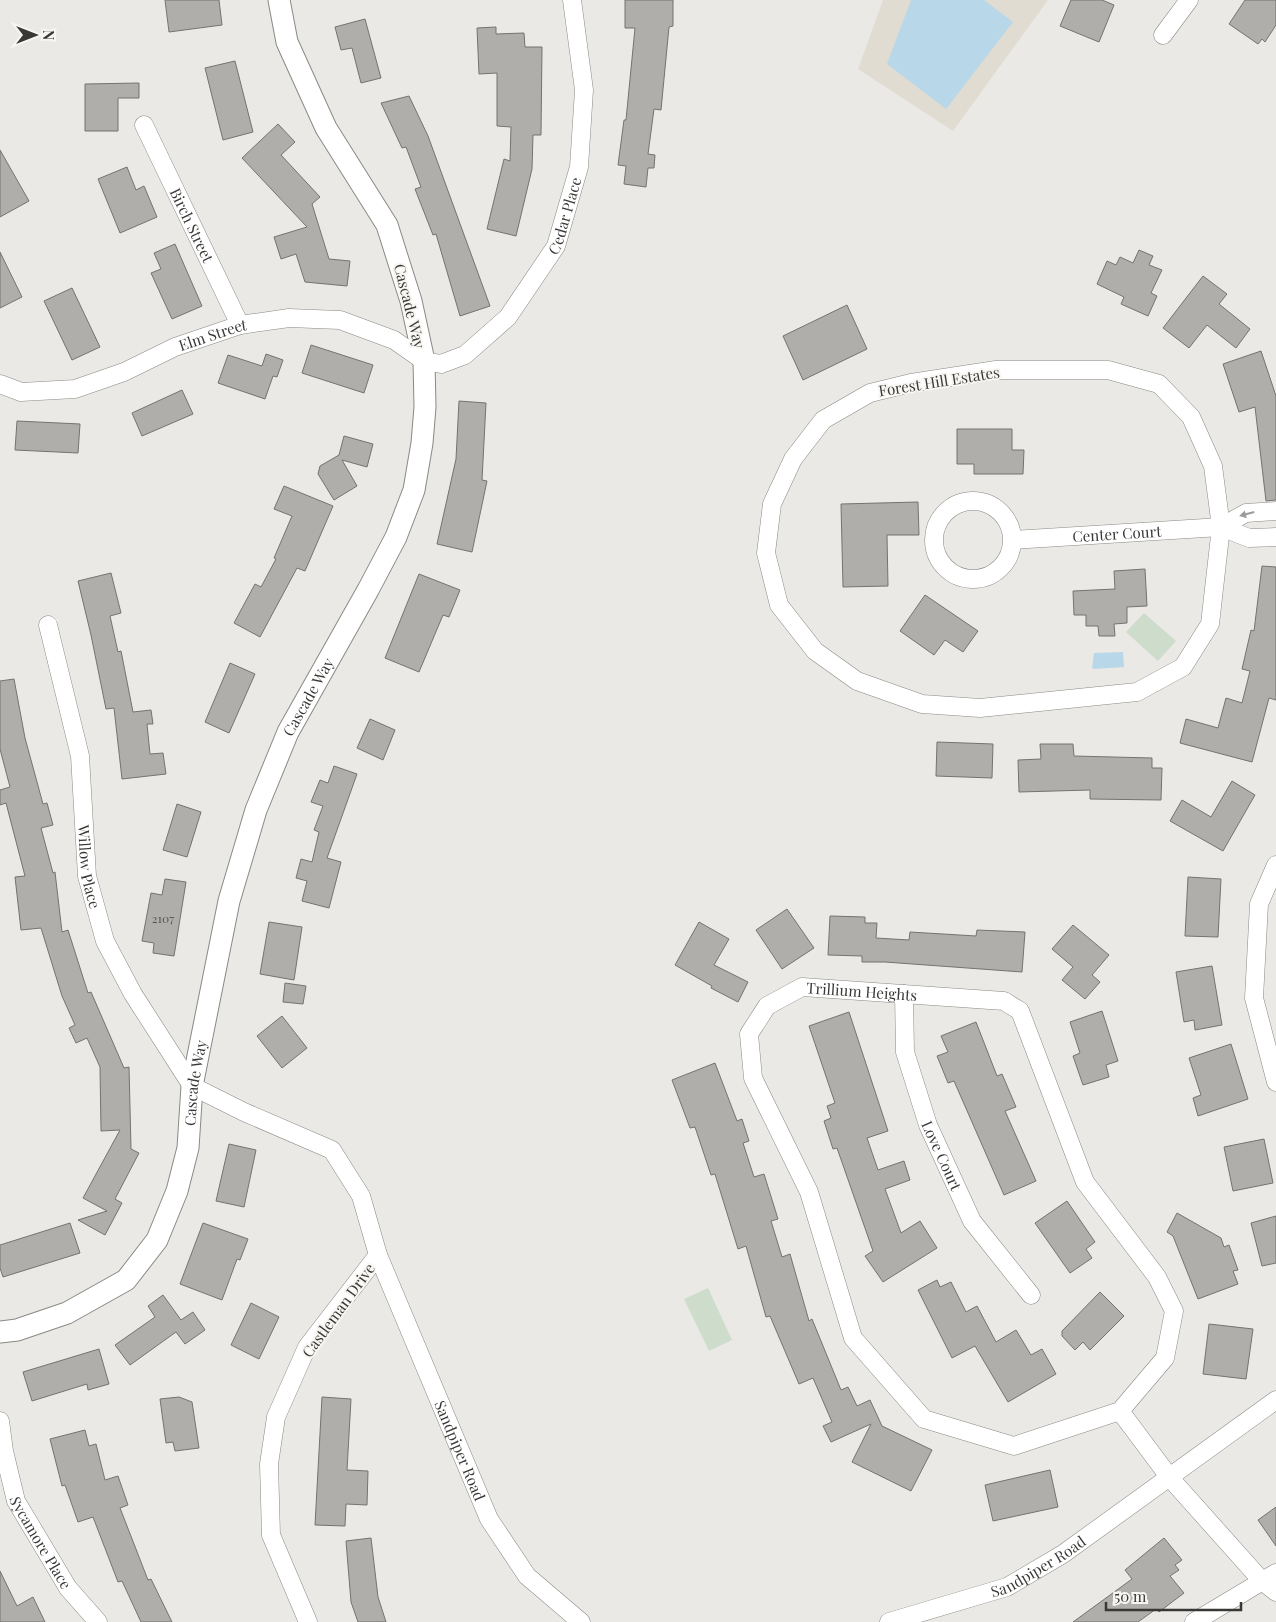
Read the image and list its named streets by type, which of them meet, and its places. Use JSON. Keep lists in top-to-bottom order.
{
  "streets": {
    "street": [
      "Cedar Place",
      "Birch Street",
      "Cascade Way",
      "Elm Street",
      "Forest Hill Estates",
      "Center Court",
      "Willow Place",
      "Trillium Heights",
      "Love Court",
      "Castleman Drive",
      "Sandpiper Road",
      "Sycamore Place"
    ]
  },
  "crossings": [
    ["Cedar Place", "Cascade Way"],
    ["Cedar Place", "Elm Street"],
    ["Birch Street", "Elm Street"],
    ["Cascade Way", "Elm Street"],
    ["Cascade Way", "Willow Place"],
    ["Cascade Way", "Castleman Drive"],
    ["Forest Hill Estates", "Center Court"],
    ["Willow Place", "Castleman Drive"],
    ["Trillium Heights", "Love Court"],
    ["Castleman Drive", "Sandpiper Road"]
  ],
  "house_numbers": ["2107"],
  "scale_bar": "50 m",
  "north": "right"
}
